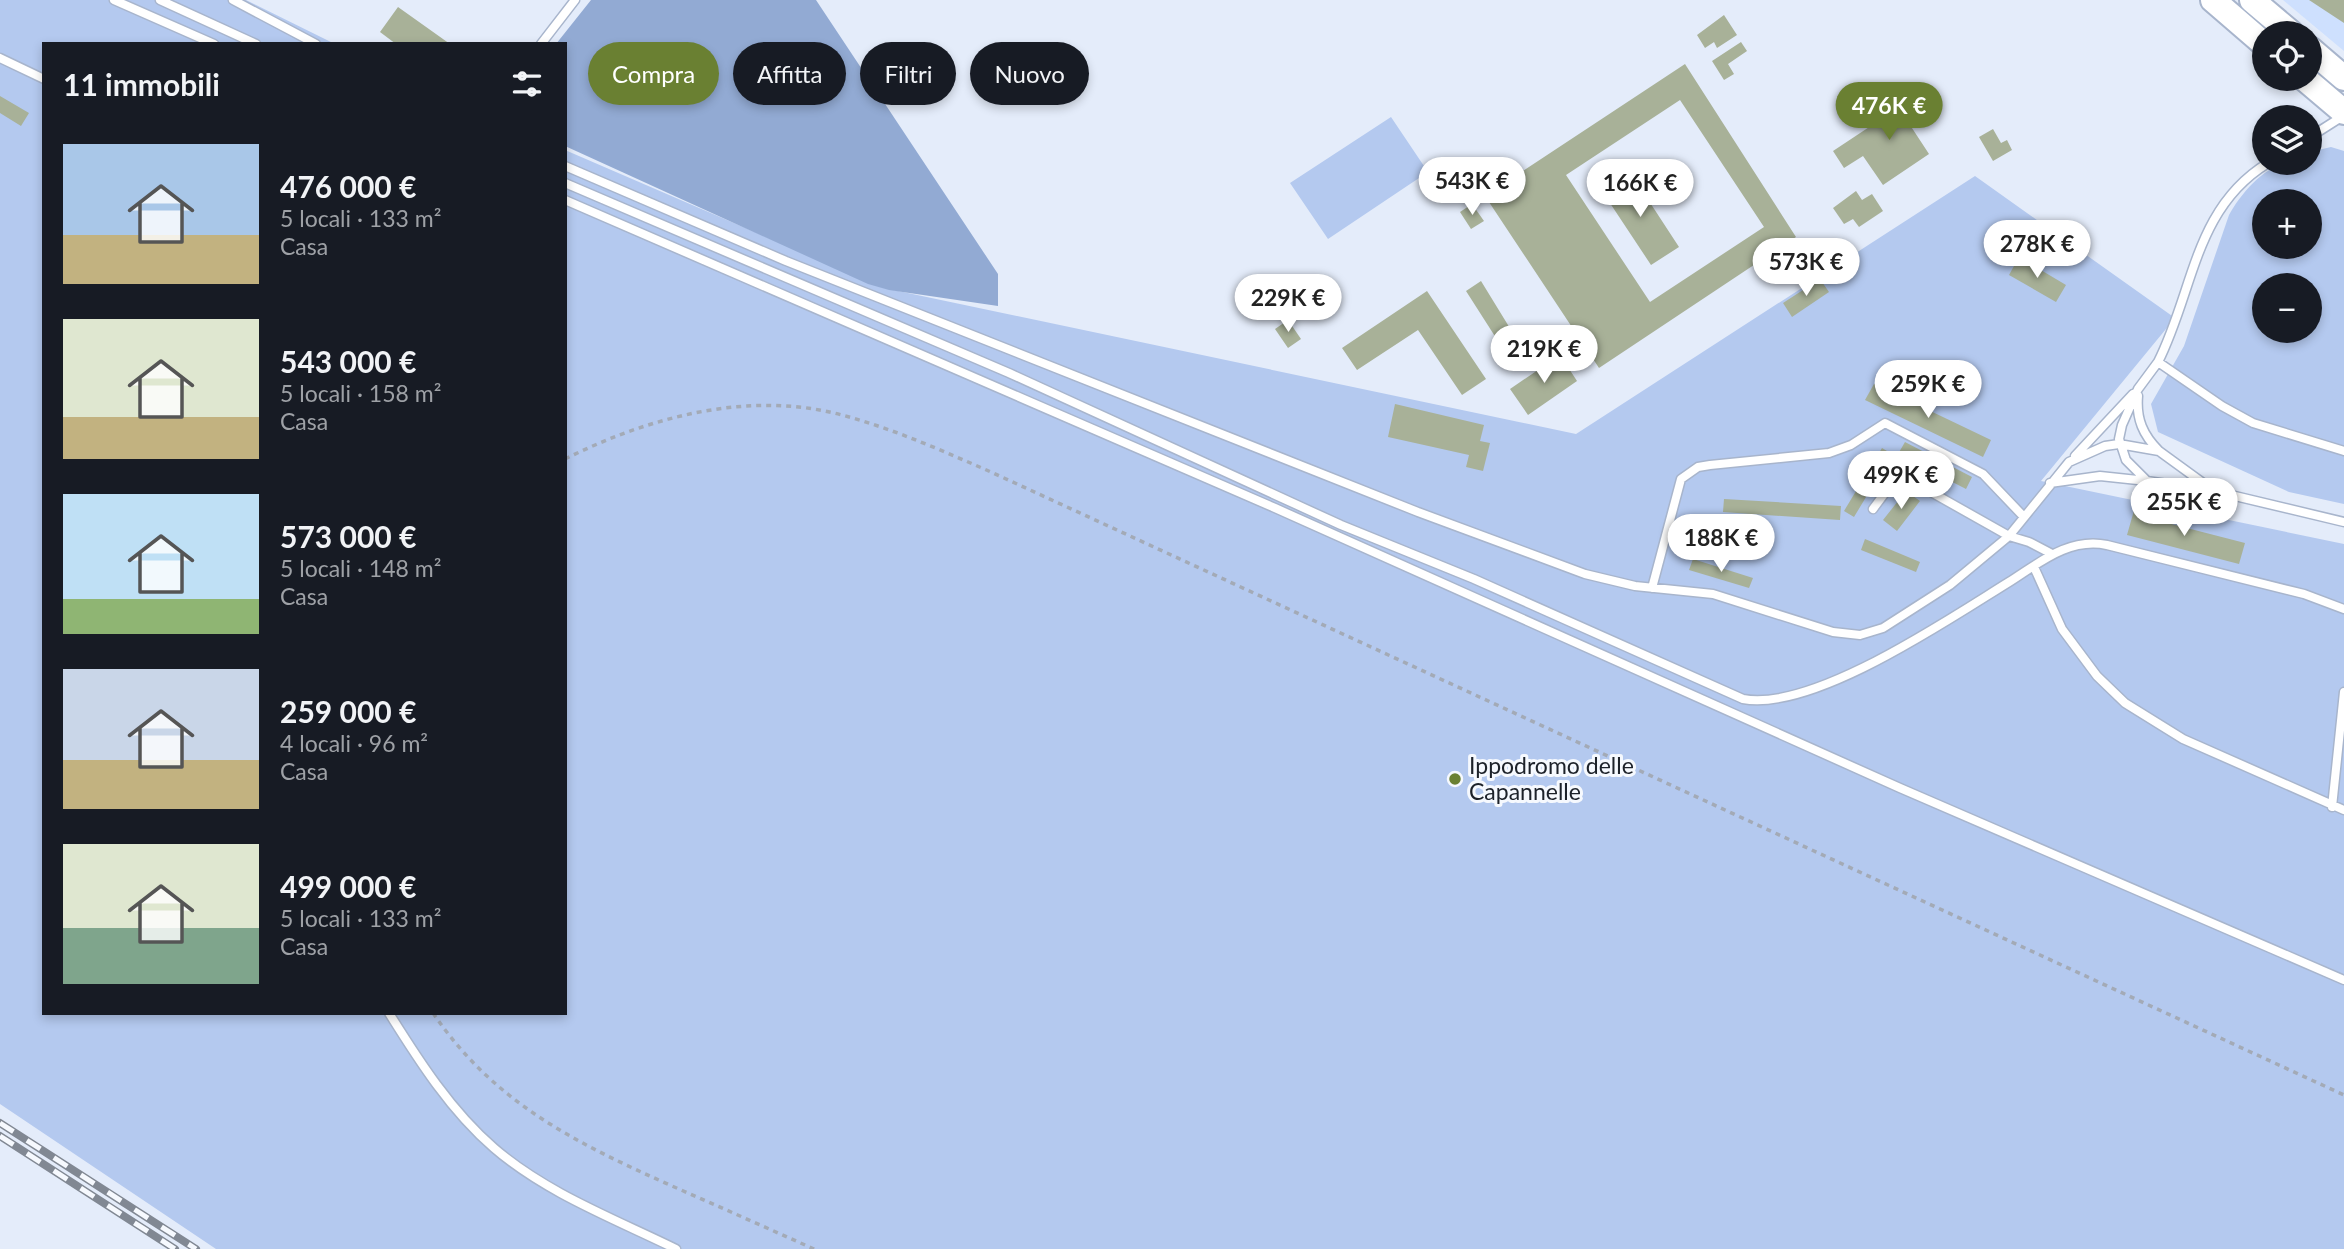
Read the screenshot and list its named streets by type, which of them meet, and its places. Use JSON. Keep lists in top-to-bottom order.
{
  "places": ["Ippodromo delle Capannelle"],
  "page": {
    "map_buttons": ["+", "−"],
    "chip": [
      "Compra",
      "Affitta",
      "Filtri",
      "Nuovo"
    ],
    "heading": "11 immobili",
    "price": [
      "476K €",
      "543K €",
      "166K €",
      "278K €",
      "573K €",
      "229K €",
      "219K €",
      "259K €",
      "499K €",
      "255K €",
      "188K €"
    ],
    "list": [
      {
        "name": "476 000 €",
        "note": "5 locali · 133 m² · Casa"
      },
      {
        "name": "543 000 €",
        "note": "5 locali · 158 m² · Casa"
      },
      {
        "name": "573 000 €",
        "note": "5 locali · 148 m² · Casa"
      },
      {
        "name": "259 000 €",
        "note": "4 locali · 96 m² · Casa"
      },
      {
        "name": "499 000 €",
        "note": "5 locali · 133 m² · Casa"
      }
    ]
  }
}
